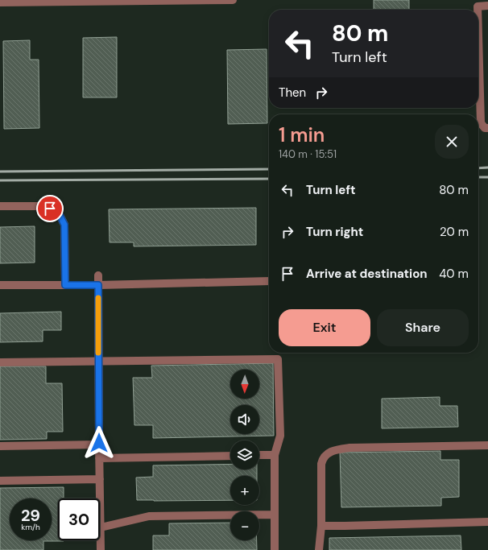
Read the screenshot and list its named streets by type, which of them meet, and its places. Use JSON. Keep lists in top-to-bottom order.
{
  "north": "bottom",
  "page": {
    "turn": ["80 m", "Turn left"],
    "then": "Then",
    "heading": ["1 min", "140 m · 15:51"],
    "list": [
      {
        "name": "Turn left",
        "value": "80 m"
      },
      {
        "name": "Turn right",
        "value": "20 m"
      },
      {
        "name": "Arrive at destination",
        "value": "40 m"
      }
    ],
    "buttons": ["Exit", "Share"],
    "map_buttons": ["+", "−"],
    "speed": "29 km/h",
    "limit": "30"
  }
}
